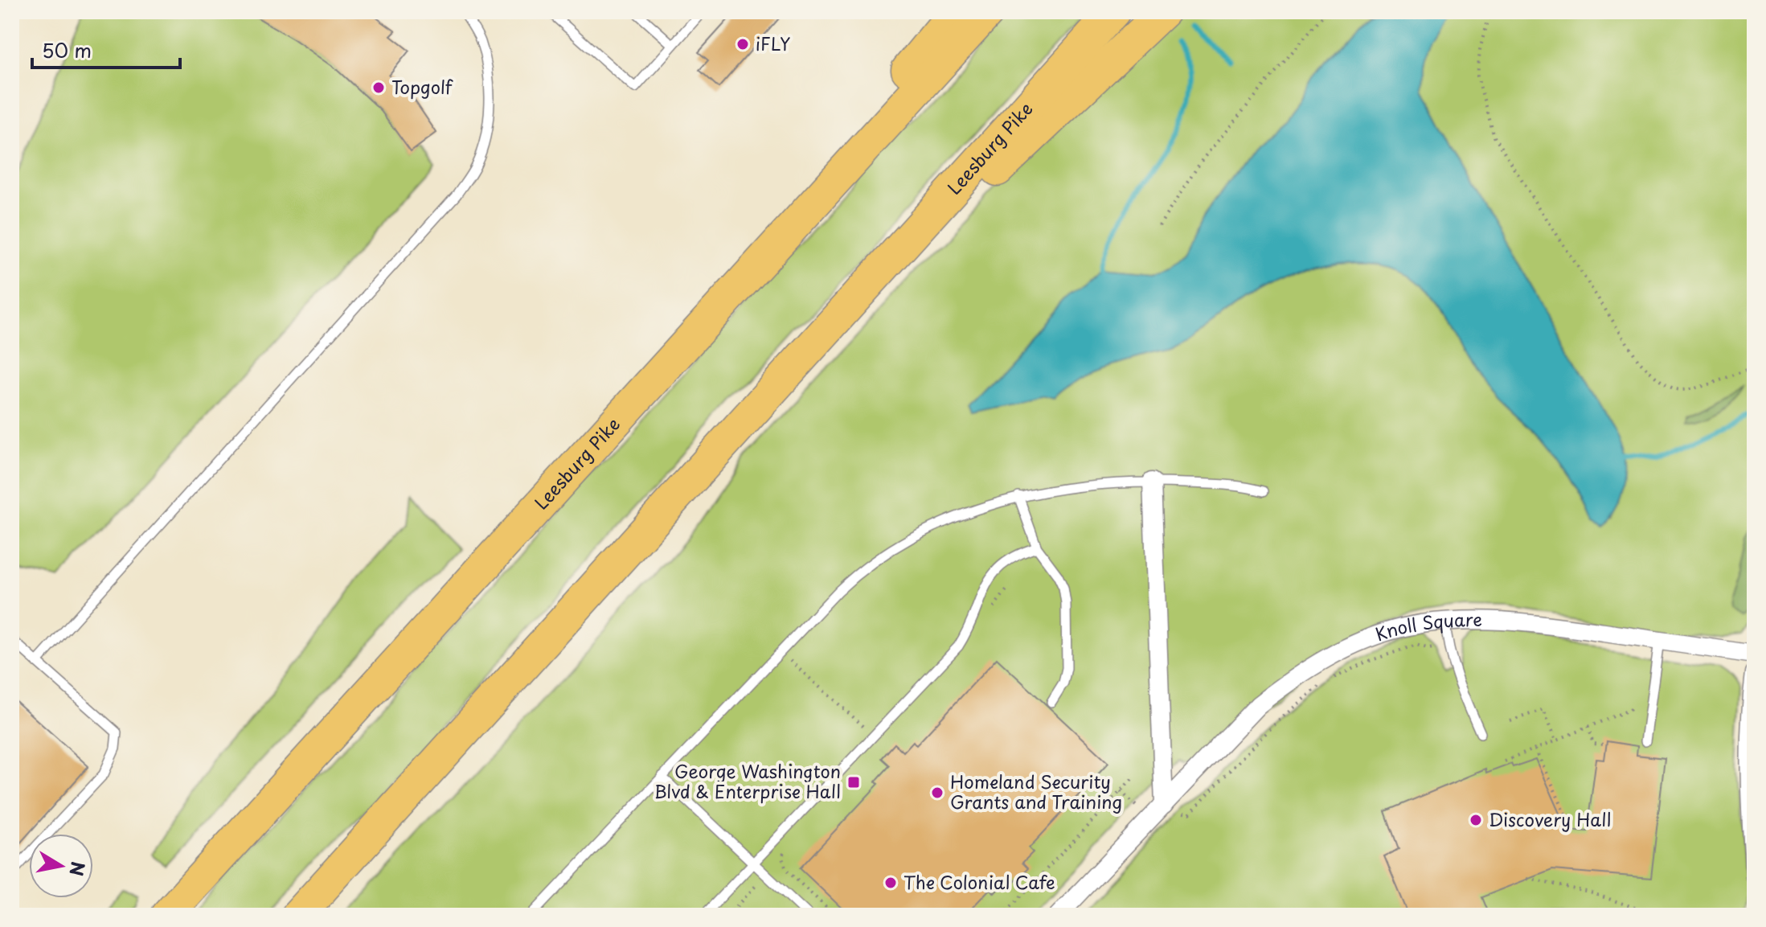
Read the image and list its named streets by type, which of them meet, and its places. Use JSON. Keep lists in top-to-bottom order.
{
  "streets": {
    "highway": ["Leesburg Pike"],
    "street": ["Knoll Square"]
  },
  "places": {
    "other": [
      "iFLY",
      "Topgolf",
      "Homeland Security Grants and Training",
      "Discovery Hall",
      "The Colonial Cafe"
    ],
    "transit": ["George Washington Blvd & Enterprise Hall"]
  },
  "scale_bar": "50 m",
  "north": "right"
}
